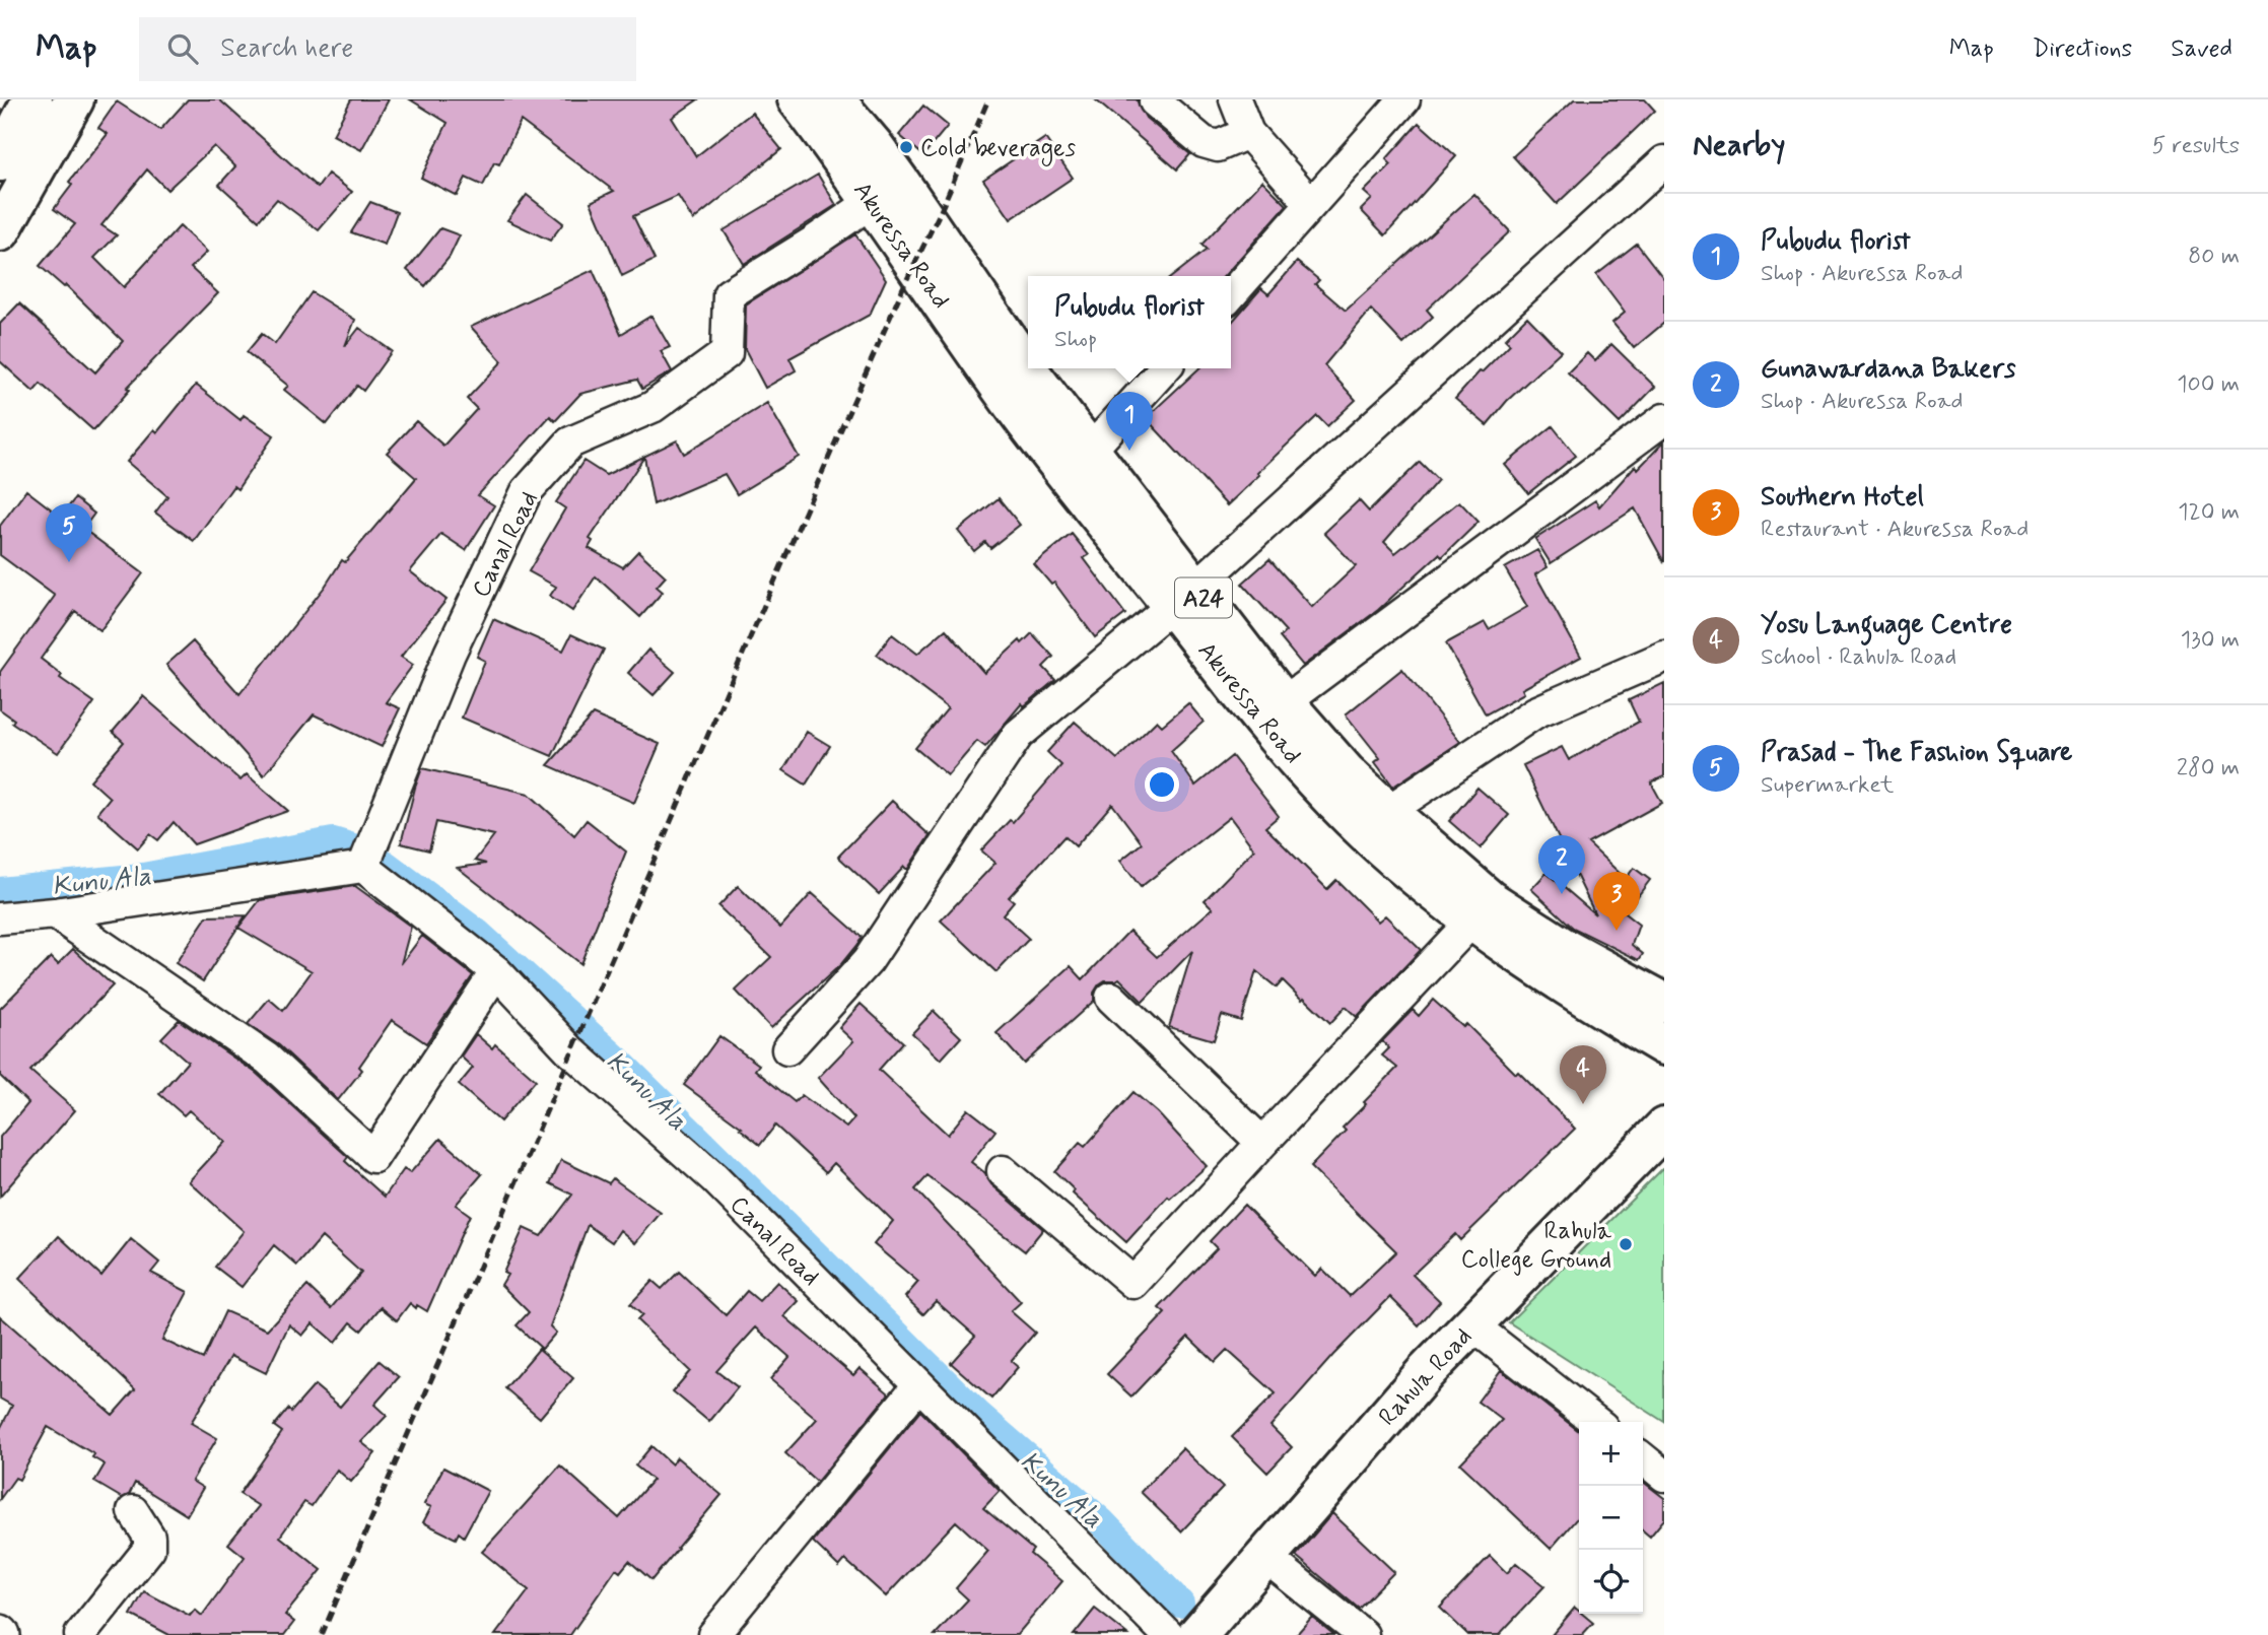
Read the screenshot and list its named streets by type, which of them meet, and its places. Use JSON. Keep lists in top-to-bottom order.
{
  "streets": {
    "main road": ["Akuressa Road", "A24", "Rahula Road"],
    "street": ["Canal Road"]
  },
  "crossings": [
    ["Akuressa Road", "Canal Road"]
  ],
  "water": ["Kunu Ala"],
  "places": ["Cold beverages", "Rahula College Ground"],
  "page": {
    "header": "Map",
    "search": "Search here",
    "nav": ["Map", "Directions", "Saved"],
    "heading": ["Nearby", "5 results"],
    "list": [
      {
        "mark": "1",
        "name": "Pubudu florist",
        "note": "Shop · Akuressa Road",
        "value": "80 m"
      },
      {
        "mark": "2",
        "name": "Gunawardana Bakers",
        "note": "Shop · Akuressa Road",
        "value": "100 m"
      },
      {
        "mark": "3",
        "name": "Southern Hotel",
        "note": "Restaurant · Akuressa Road",
        "value": "120 m"
      },
      {
        "mark": "4",
        "name": "Yosu Language Centre",
        "note": "School · Rahula Road",
        "value": "130 m"
      },
      {
        "mark": "5",
        "name": "Prasad - The Fashion Square",
        "note": "Supermarket",
        "value": "280 m"
      }
    ],
    "popup": ["Pubudu florist", "Shop"],
    "pins": [
      "1",
      "5",
      "2",
      "3",
      "4"
    ],
    "map_buttons": ["+", "−"]
  }
}
